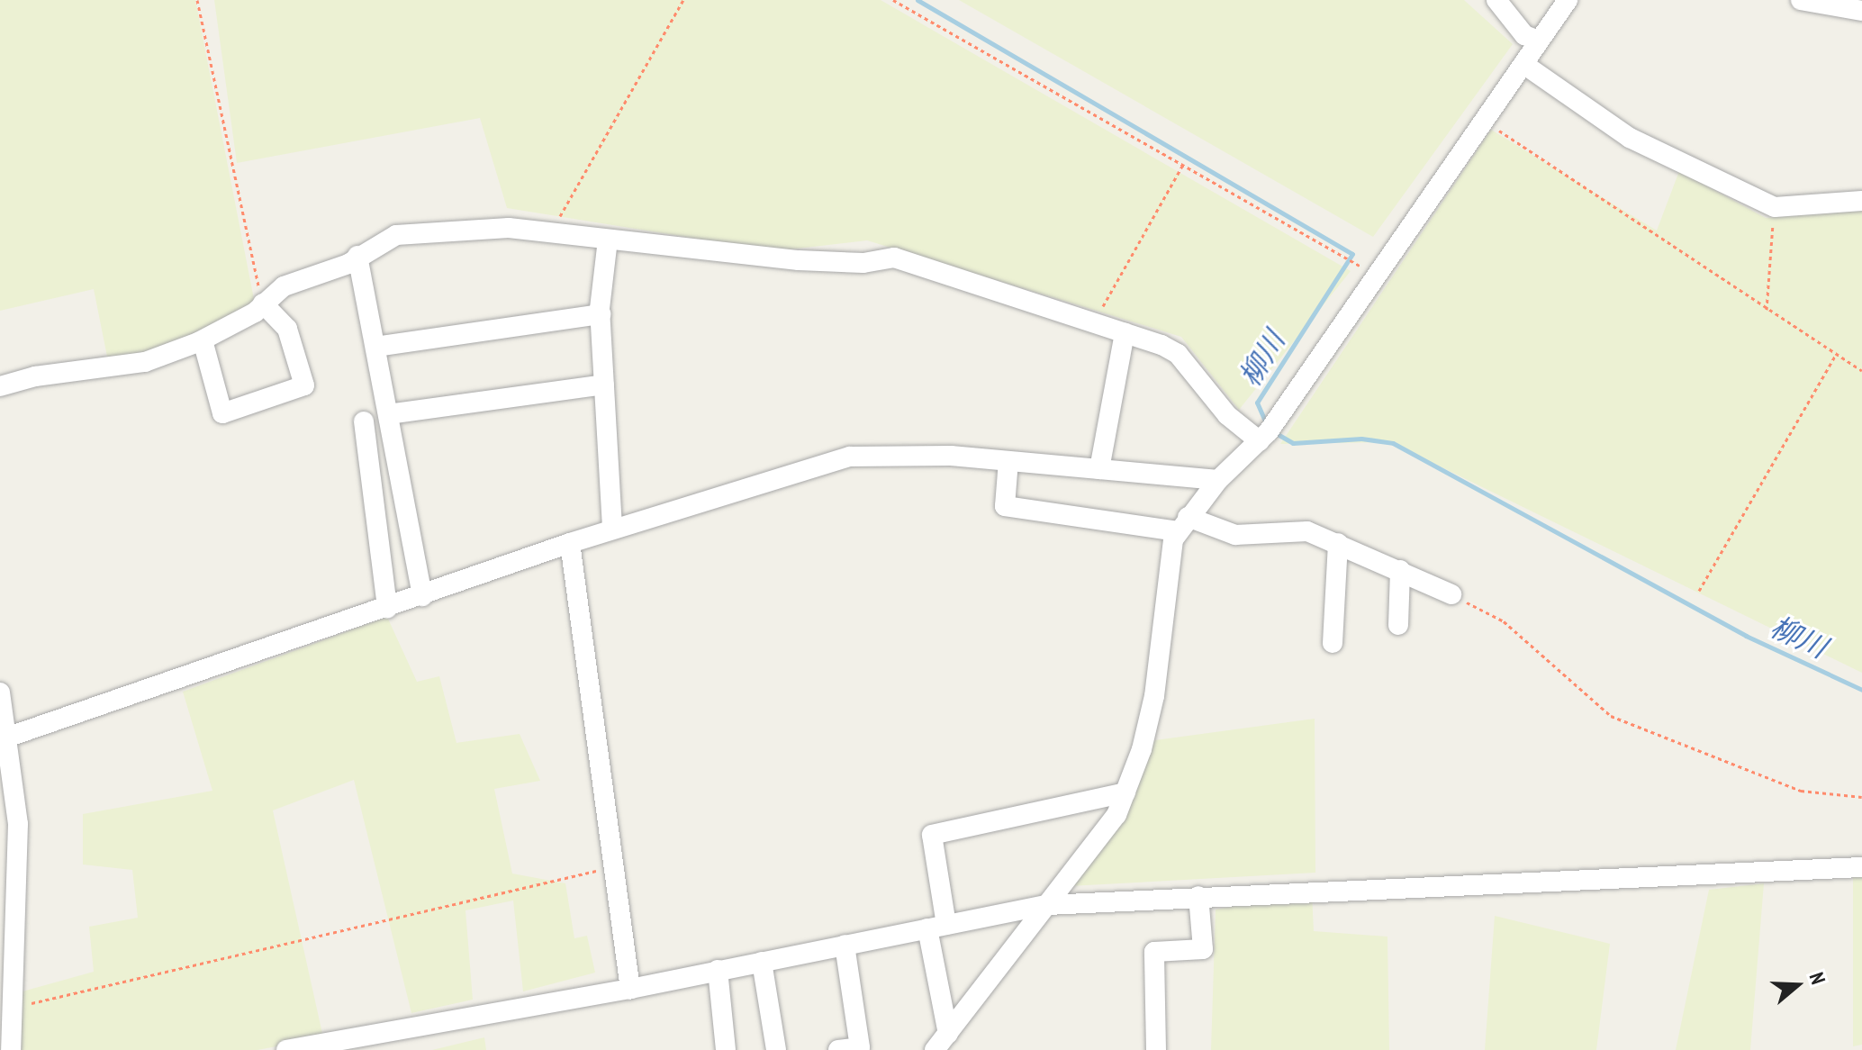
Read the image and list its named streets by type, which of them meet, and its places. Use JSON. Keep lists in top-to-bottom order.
{
  "water": ["柳川"],
  "north": "right"
}
